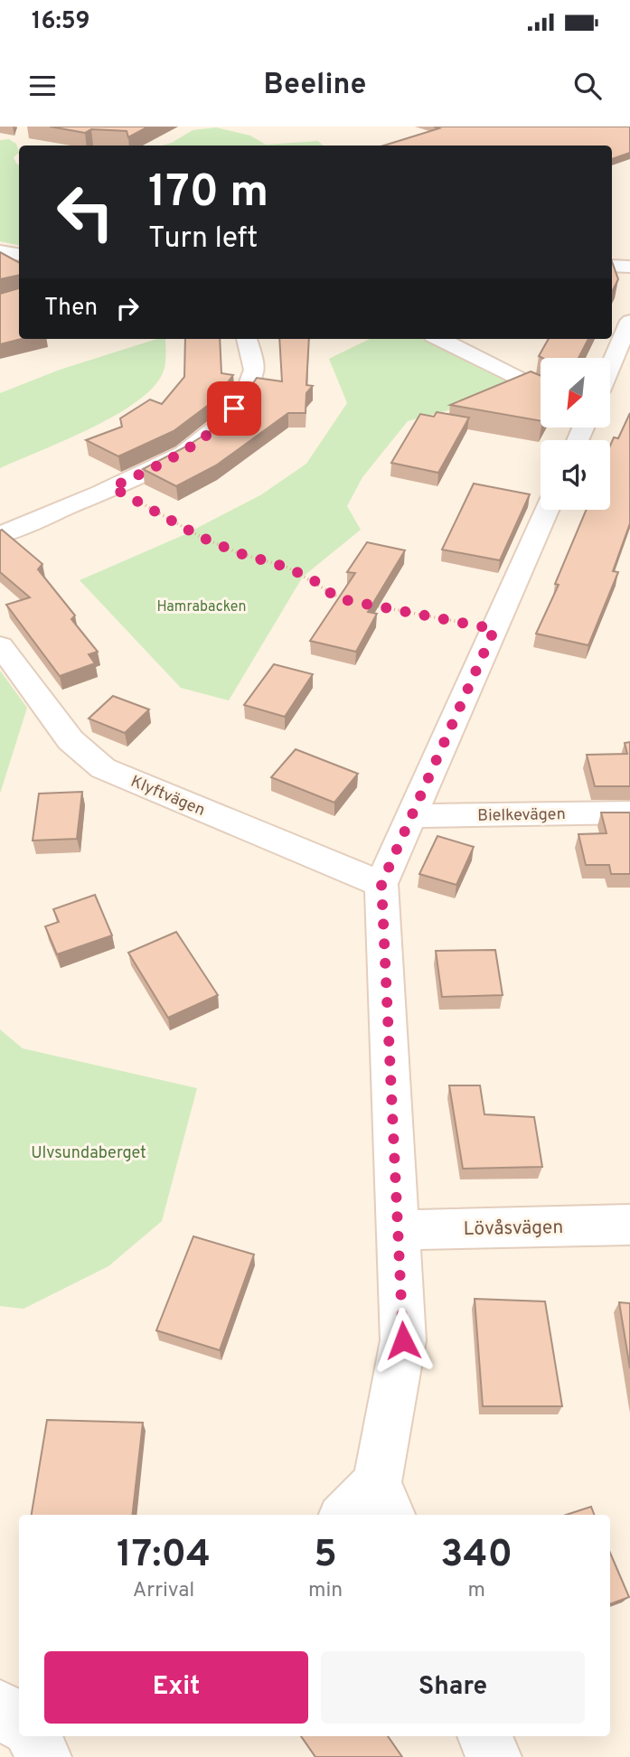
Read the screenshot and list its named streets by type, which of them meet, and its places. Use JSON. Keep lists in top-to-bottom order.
{
  "streets": {
    "street": ["Klyftvägen", "Bielkevägen", "Lövåsvägen"]
  },
  "parks": ["Hamrabacken", "Ulvsundaberget"],
  "north": "bottom left",
  "page": {
    "status": "16:59",
    "header": "Beeline",
    "turn": ["170 m", "Turn left"],
    "then": "Then",
    "eta": [
      "17:04",
      "Arrival",
      "5",
      "min",
      "340",
      "m"
    ],
    "buttons": ["Exit", "Share"]
  }
}
